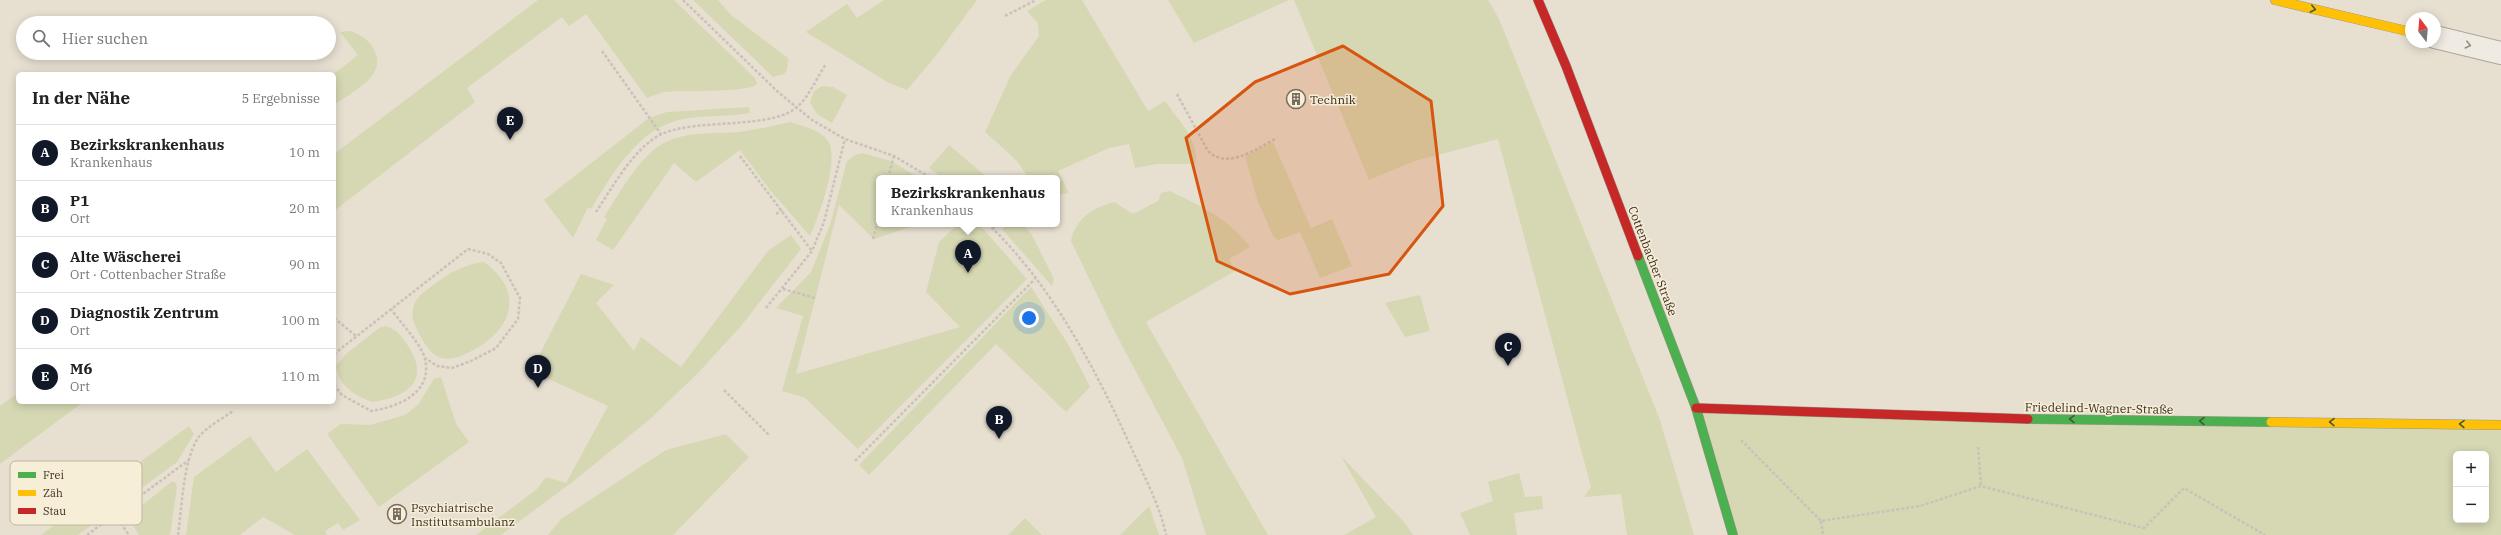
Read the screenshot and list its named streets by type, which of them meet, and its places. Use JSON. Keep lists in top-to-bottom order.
{
  "streets": {
    "street": ["Cottenbacher Straße", "Friedelind-Wagner-Straße"]
  },
  "crossings": [
    ["Cottenbacher Straße", "Friedelind-Wagner-Straße"]
  ],
  "one_way": ["Friedelind-Wagner-Straße"],
  "places": {
    "building": ["Technik", "Psychiatrische Institutsambulanz"]
  },
  "legend": ["Frei", "Zäh", "Stau"],
  "north": "top",
  "page": {
    "search": "Hier suchen",
    "heading": ["In der Nähe", "5 Ergebnisse"],
    "pins": [
      "E",
      "A",
      "C",
      "D",
      "B"
    ],
    "list": [
      {
        "mark": "A",
        "name": "Bezirkskrankenhaus",
        "note": "Krankenhaus",
        "value": "10 m"
      },
      {
        "mark": "B",
        "name": "P1",
        "note": "Ort",
        "value": "20 m"
      },
      {
        "mark": "C",
        "name": "Alte Wäscherei",
        "note": "Ort · Cottenbacher Straße",
        "value": "90 m"
      },
      {
        "mark": "D",
        "name": "Diagnostik Zentrum",
        "note": "Ort",
        "value": "100 m"
      },
      {
        "mark": "E",
        "name": "M6",
        "note": "Ort",
        "value": "110 m"
      }
    ],
    "popup": ["Bezirkskrankenhaus", "Krankenhaus"],
    "map_buttons": ["+", "−"]
  }
}
